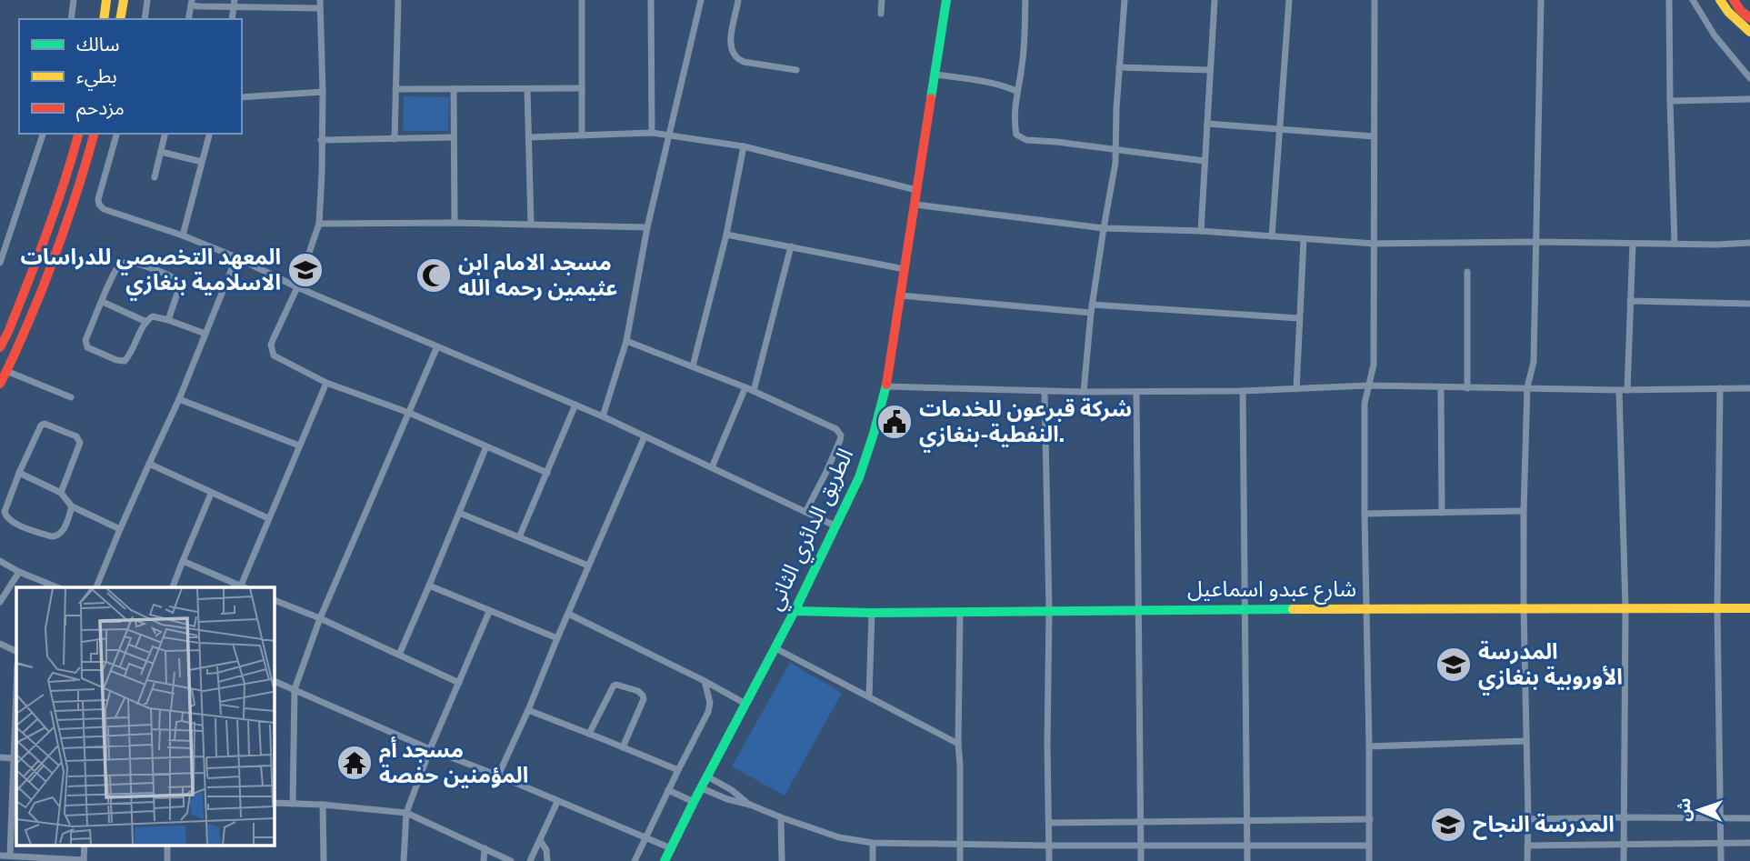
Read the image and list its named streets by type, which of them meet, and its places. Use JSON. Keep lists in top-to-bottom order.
{
  "streets": {
    "main road": ["الطريق الدائري الثاني", "شارع عبدو اسماعيل"]
  },
  "crossings": [
    ["الطريق الدائري الثاني", "شارع عبدو اسماعيل"]
  ],
  "places": {
    "school or university": ["المعهد التخصصي للدراسات الاسلامية بنغازي", "المدرسة الأوروبية بنغازي", "المدرسة النجاح"],
    "mosque": ["مسجد الامام ابن عثيمين رحمه الله"],
    "public building": ["شركة قبرعون للخدمات النفطية-بنغازي."],
    "temple": ["مسجد أم المؤمنين حفصة"]
  },
  "legend": ["سالك", "بطيء", "مزدحم"],
  "north": "left"
}
